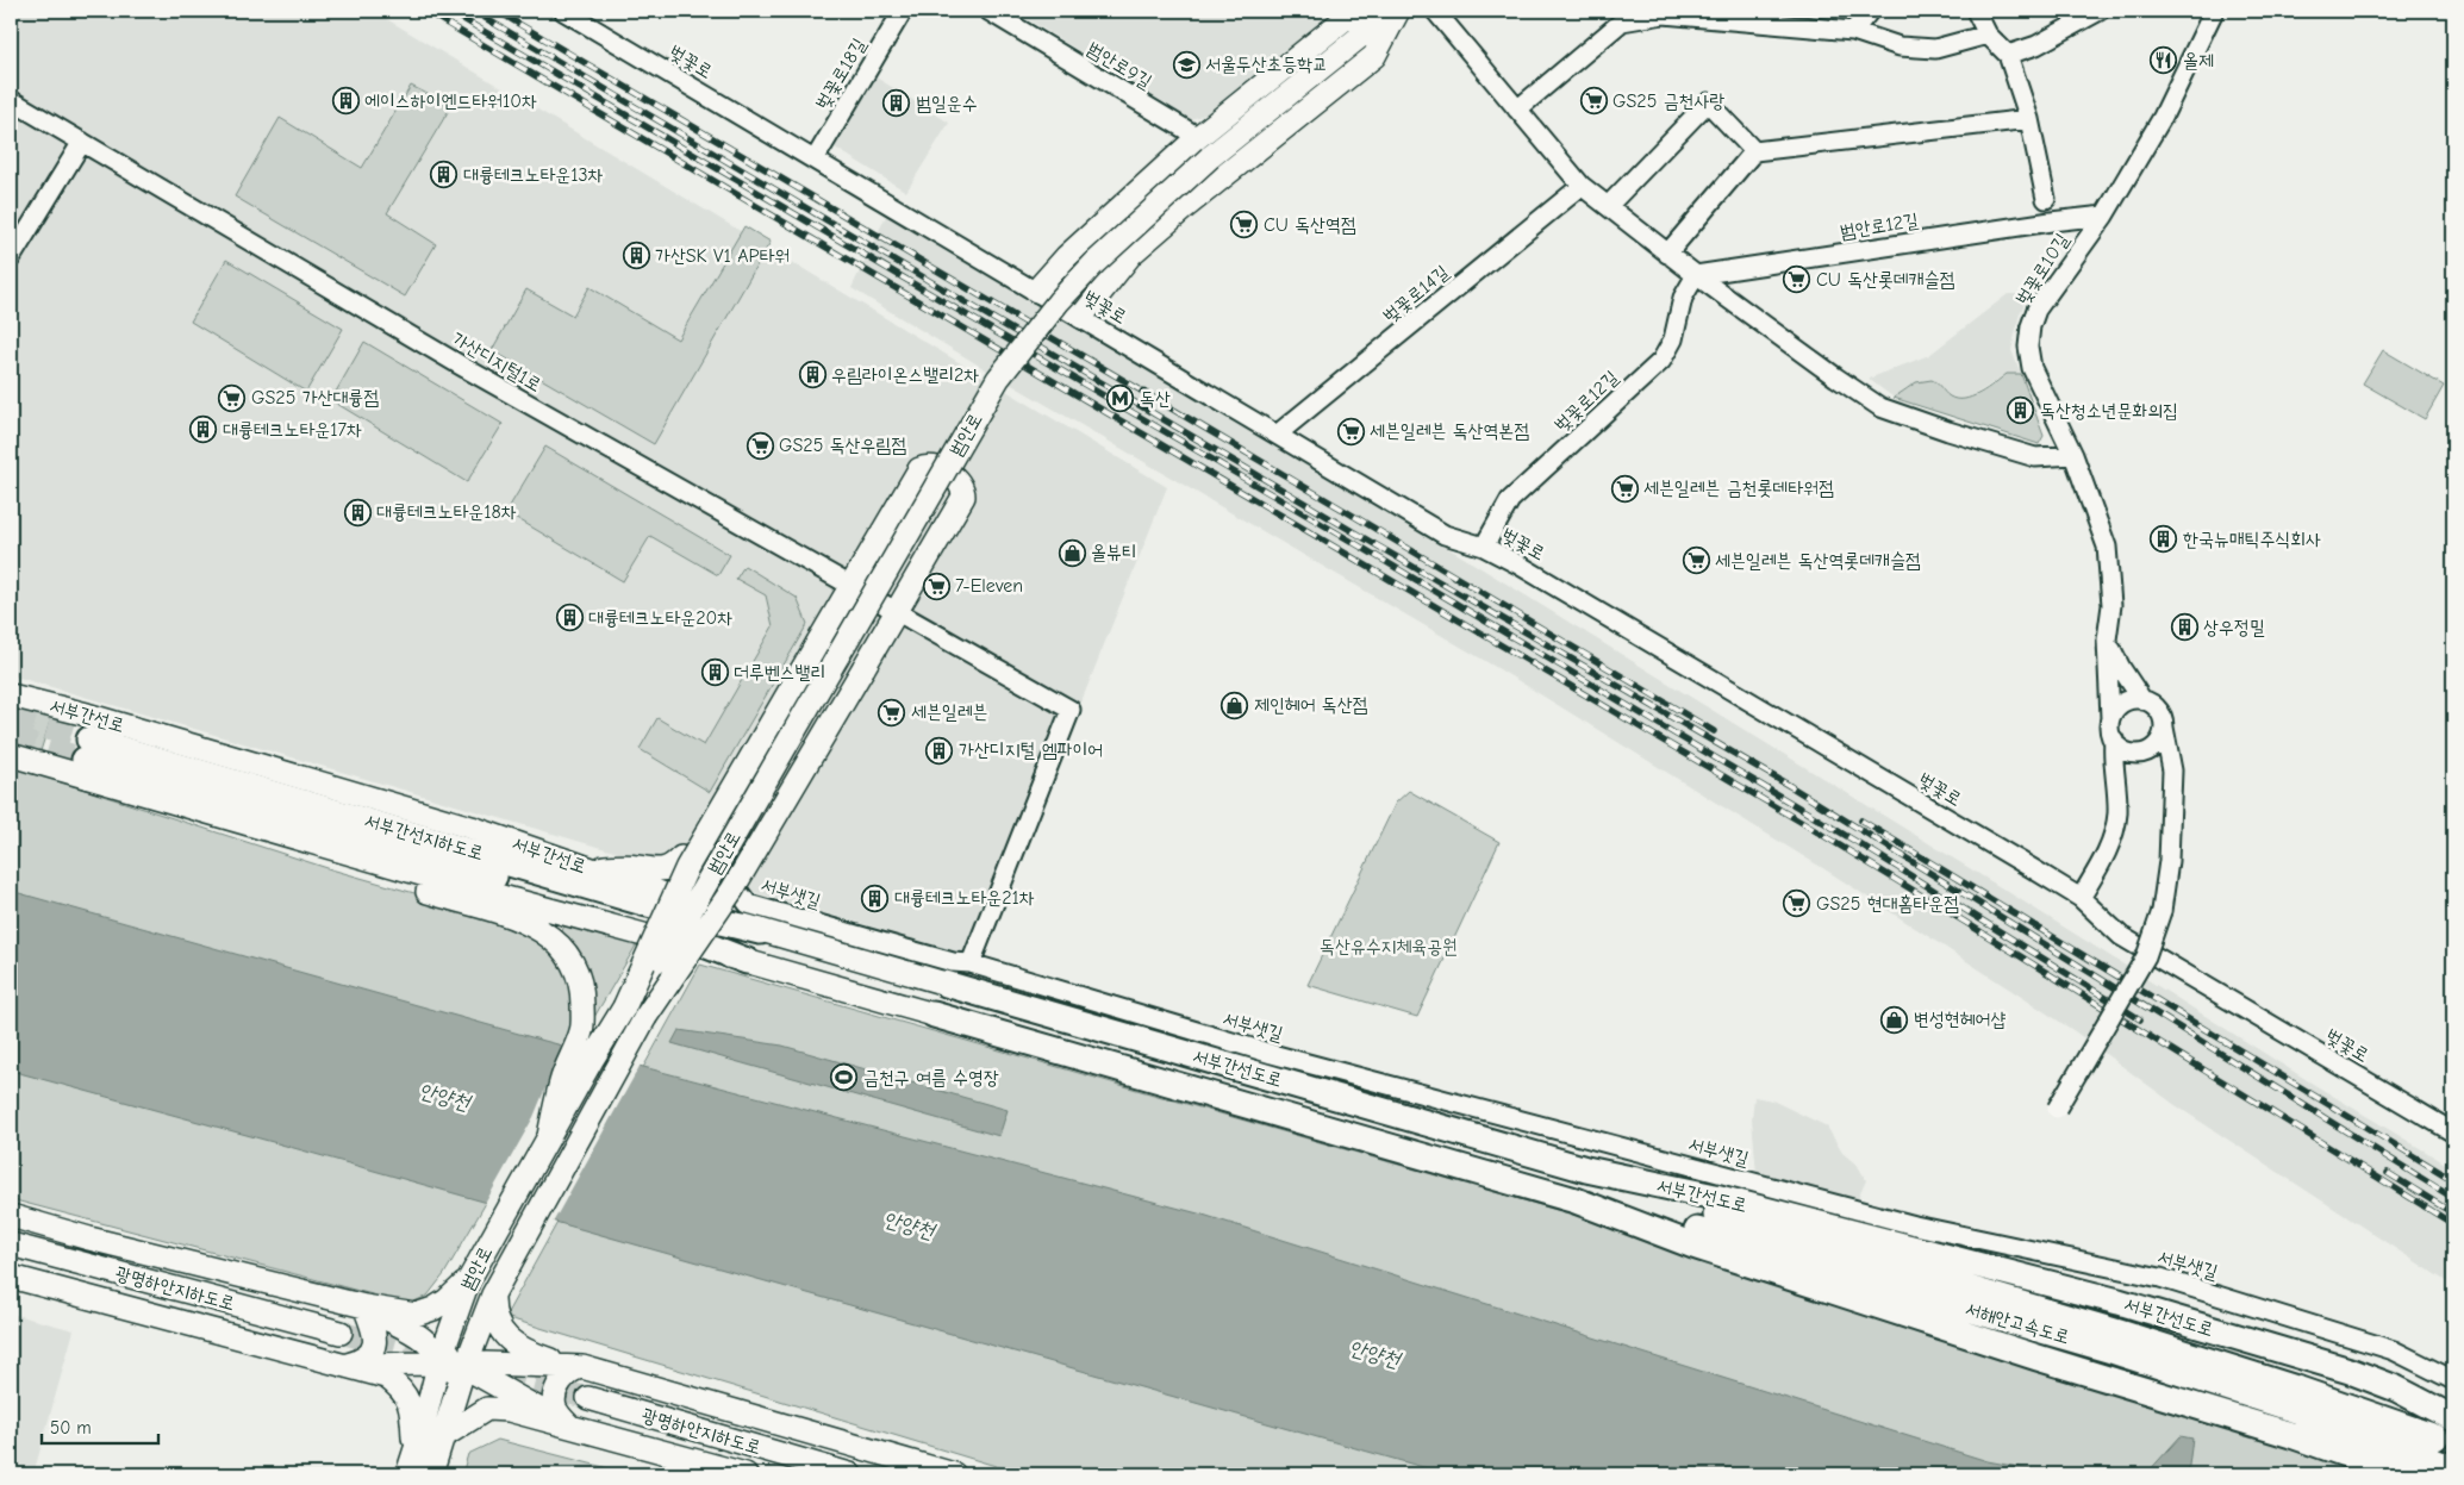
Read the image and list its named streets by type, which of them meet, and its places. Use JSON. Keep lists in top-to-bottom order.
{
  "streets": {
    "highway": ["서부간선지하도로", "서부간선도로", "서해안고속도로"],
    "main road": ["범안로", "서부간선로", "광명하안지하도로"],
    "street": [
      "벚꽃로",
      "범안로9길",
      "벚꽃로18길",
      "범안로12길",
      "벚꽃로10길",
      "벚꽃로14길",
      "가산디지털1로",
      "벚꽃로12길",
      "서부샛길"
    ]
  },
  "crossings": [
    ["벚꽃로", "벚꽃로18길"],
    ["벚꽃로", "벚꽃로10길"],
    ["벚꽃로", "벚꽃로14길"],
    ["벚꽃로", "벚꽃로12길"],
    ["범안로12길", "벚꽃로10길"],
    ["범안로12길", "벚꽃로12길"],
    ["서부간선로", "서부간선지하도로"],
    ["서부간선로", "서부간선도로"],
    ["서부간선도로", "서해안고속도로"]
  ],
  "water": ["안양천"],
  "parks": ["독산유수지체육공원"],
  "places": {
    "restaurant": ["올제"],
    "school or university": ["서울두산초등학교"],
    "building": [
      "에이스하이엔드타워10차",
      "범일운수",
      "대륭테크노타운13차",
      "가산SK V1 AP타워",
      "우림라이온스밸리2차",
      "독산청소년문화의집",
      "대륭테크노타운17차",
      "대륭테크노타운18차",
      "한국뉴매틱주식회사",
      "대륭테크노타운20차",
      "상우정밀",
      "더루벤스밸리",
      "가산디지털 엠파이어",
      "대륭테크노타운21차"
    ],
    "supermarket": [
      "GS25 금천사랑",
      "CU 독산역점",
      "CU 독산롯데캐슬점",
      "GS25 가산대륭점",
      "세븐일레븐 독산역본점",
      "GS25 독산우림점",
      "세븐일레븐 금천롯데타워점",
      "세븐일레븐 독산역롯데캐슬점",
      "7-Eleven",
      "세븐일레븐",
      "GS25 현대홈타운점"
    ],
    "metro station": ["독산"],
    "shop": ["올뷰티", "제인헤어 독산점", "변성현헤어샵"],
    "sports": ["금천구 여름 수영장"]
  },
  "scale_bar": "50 m"
}
